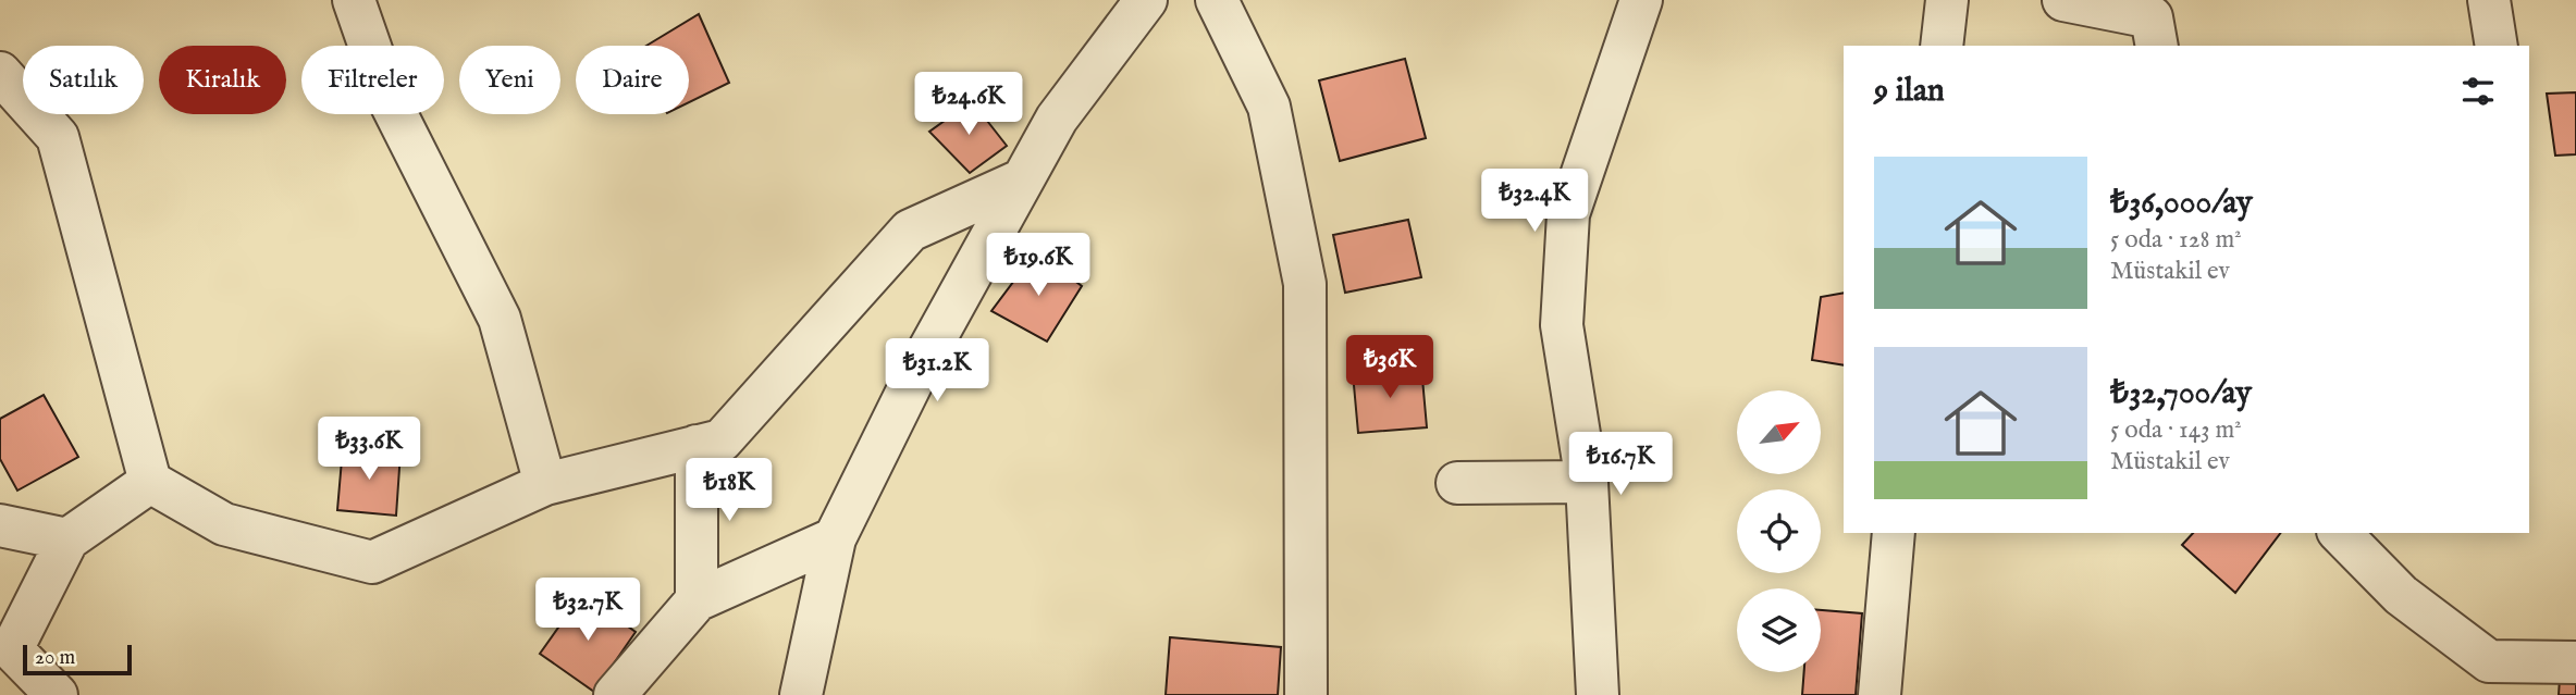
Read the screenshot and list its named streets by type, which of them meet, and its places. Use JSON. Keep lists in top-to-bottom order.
{
  "scale_bar": "20 m",
  "north": "top right",
  "page": {
    "chip": [
      "Satılık",
      "Kiralık",
      "Filtreler",
      "Yeni",
      "Daire"
    ],
    "heading": "9 ilan",
    "price": [
      "₺24.6K",
      "₺32.4K",
      "₺19.6K",
      "₺36K",
      "₺31.2K",
      "₺33.6K",
      "₺16.7K",
      "₺18K",
      "₺32.7K"
    ],
    "list": [
      {
        "name": "₺36,000/ay",
        "note": "5 oda · 128 m² · Müstakil ev"
      },
      {
        "name": "₺32,700/ay",
        "note": "5 oda · 143 m² · Müstakil ev"
      }
    ],
    "scale": "20 m"
  }
}
